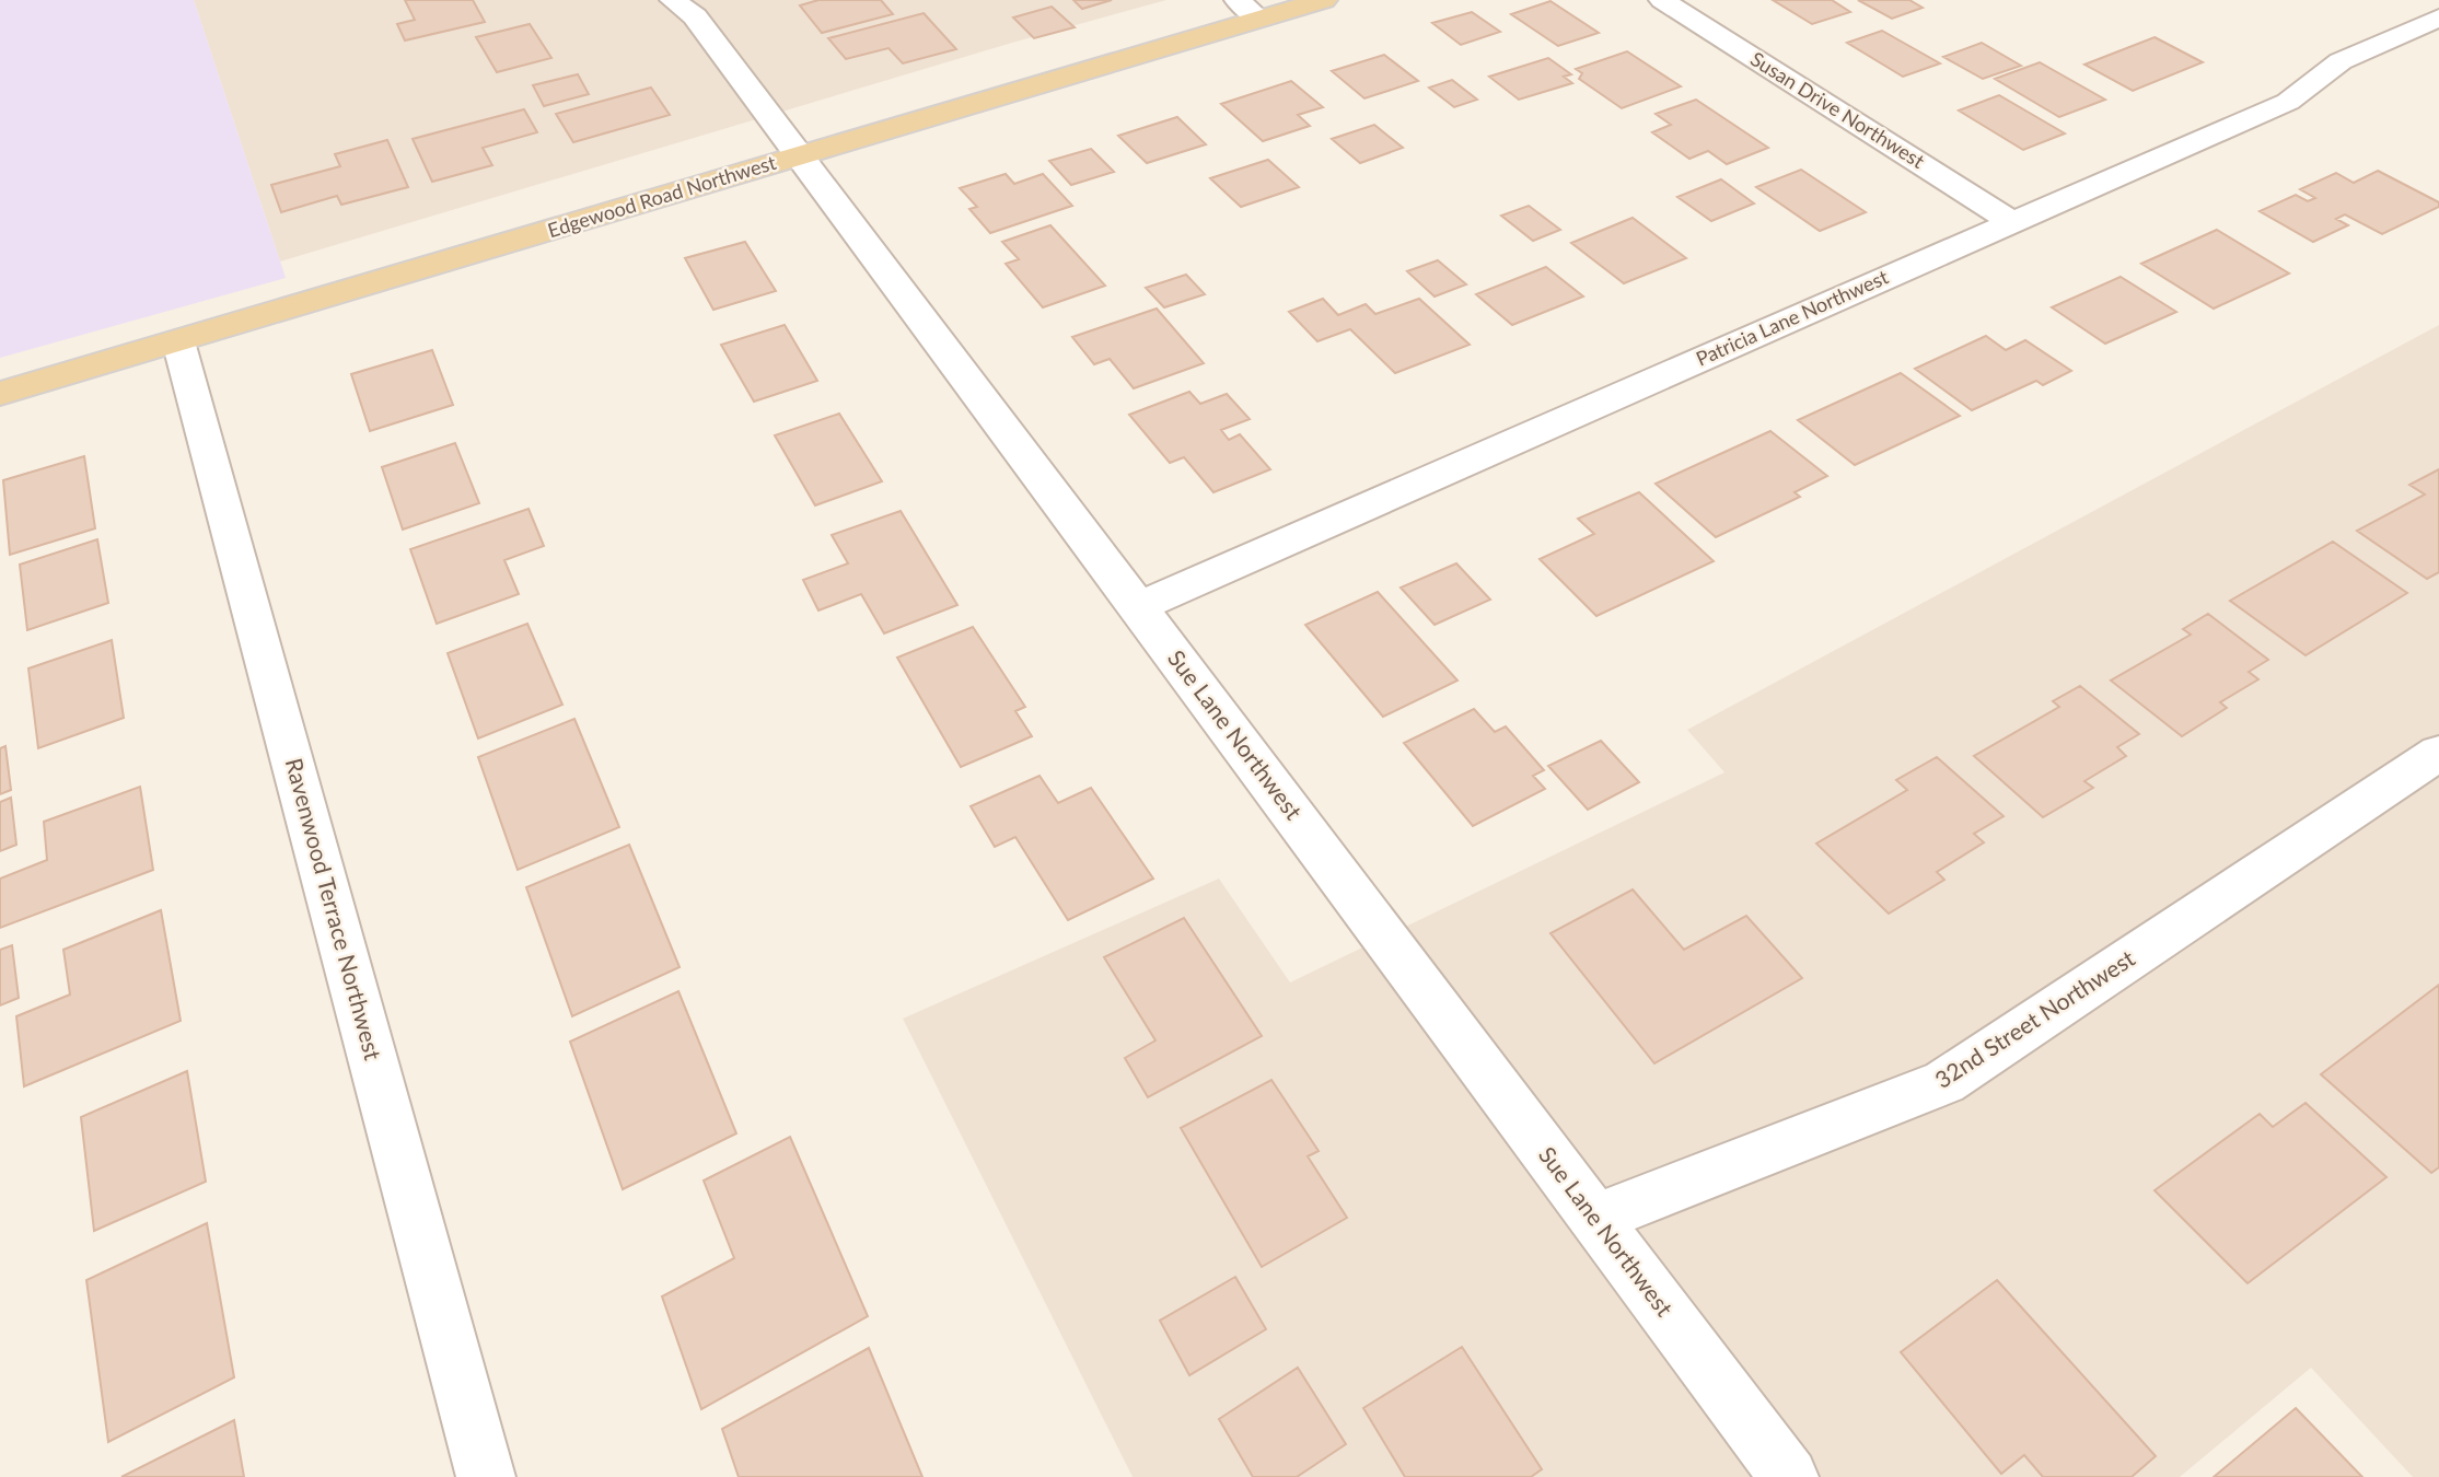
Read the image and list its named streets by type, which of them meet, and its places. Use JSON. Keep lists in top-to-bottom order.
{
  "streets": {
    "main road": ["Edgewood Road Northwest"],
    "street": [
      "Susan Drive Northwest",
      "Patricia Lane Northwest",
      "Sue Lane Northwest",
      "Ravenwood Terrace Northwest",
      "32nd Street Northwest"
    ]
  },
  "crossings": [
    ["Susan Drive Northwest", "Patricia Lane Northwest"],
    ["Edgewood Road Northwest", "Sue Lane Northwest"],
    ["Edgewood Road Northwest", "Ravenwood Terrace Northwest"],
    ["Patricia Lane Northwest", "Sue Lane Northwest"],
    ["Sue Lane Northwest", "32nd Street Northwest"]
  ]
}
